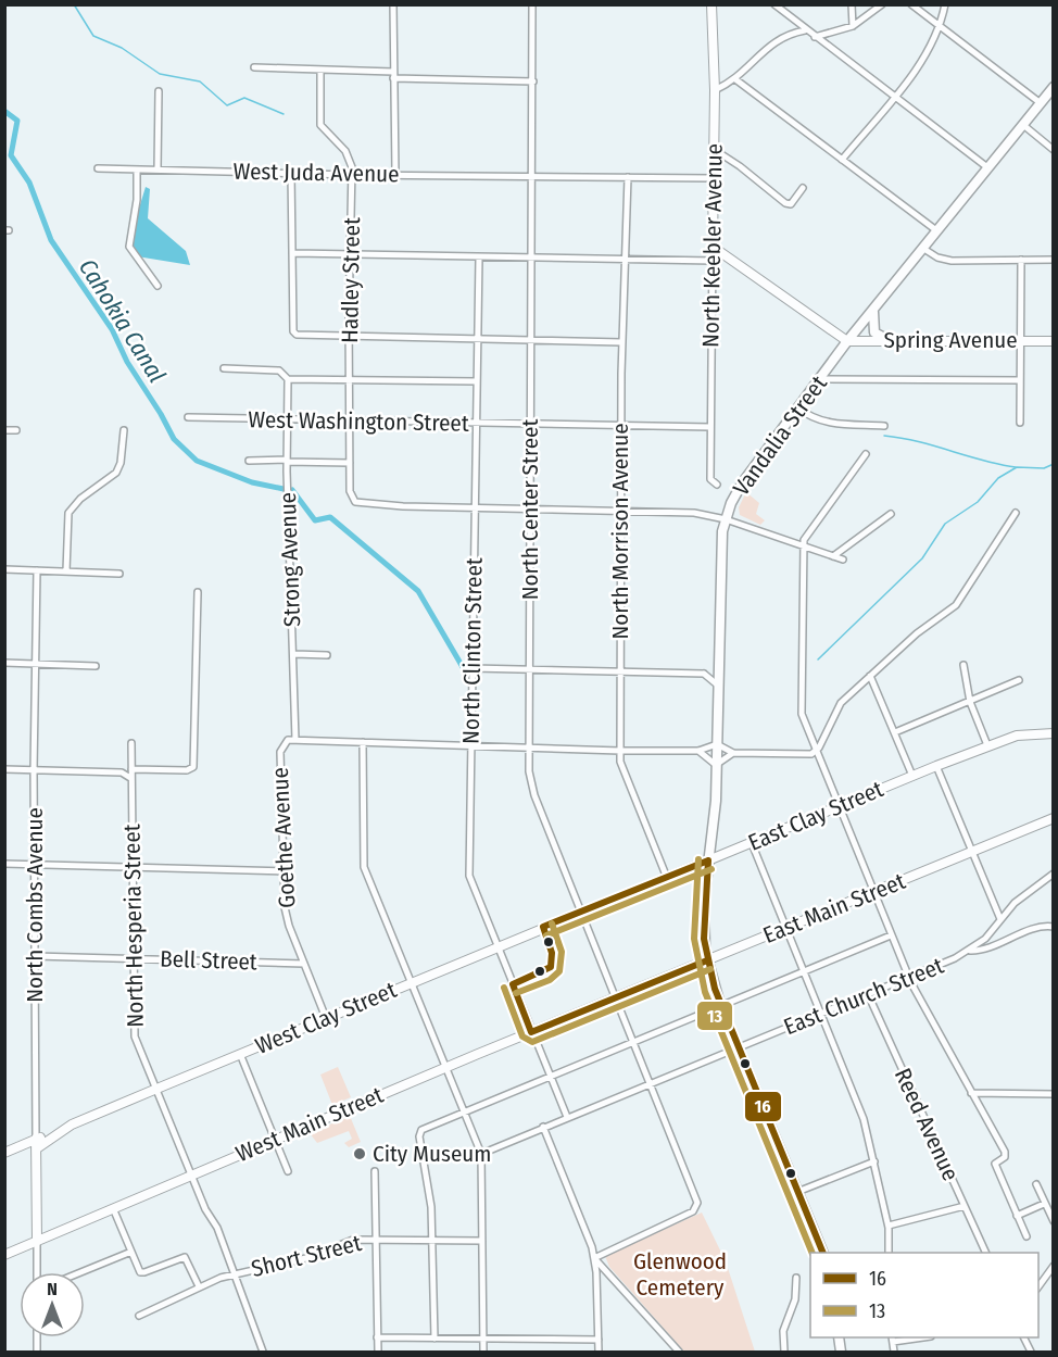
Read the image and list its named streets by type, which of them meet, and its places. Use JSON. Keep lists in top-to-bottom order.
{
  "streets": {
    "main road": [
      "North Keebler Avenue",
      "Spring Avenue",
      "Vandalia Street",
      "East Clay Street",
      "North Combs Avenue",
      "East Main Street",
      "West Clay Street",
      "West Main Street"
    ],
    "street": [
      "West Juda Avenue",
      "Hadley Street",
      "West Washington Street",
      "North Center Street",
      "North Morrison Avenue",
      "Strong Avenue",
      "North Clinton Street",
      "Goethe Avenue",
      "North Hesperia Street",
      "Bell Street",
      "East Church Street",
      "Reed Avenue",
      "Short Street"
    ]
  },
  "crossings": [
    ["West Juda Avenue", "North Keebler Avenue"],
    ["West Juda Avenue", "Hadley Street"],
    ["West Juda Avenue", "North Center Street"],
    ["West Juda Avenue", "North Morrison Avenue"],
    ["North Keebler Avenue", "West Washington Street"],
    ["Hadley Street", "West Washington Street"],
    ["Hadley Street", "North Clinton Street"],
    ["Spring Avenue", "Vandalia Street"],
    ["West Washington Street", "North Center Street"],
    ["West Washington Street", "North Morrison Avenue"],
    ["West Washington Street", "Strong Avenue"],
    ["West Washington Street", "North Clinton Street"],
    ["Vandalia Street", "East Clay Street"],
    ["Vandalia Street", "East Main Street"],
    ["Vandalia Street", "East Church Street"],
    ["North Center Street", "East Clay Street"],
    ["North Center Street", "East Main Street"],
    ["North Center Street", "East Church Street"],
    ["North Center Street", "West Clay Street"],
    ["North Center Street", "West Main Street"],
    ["North Morrison Avenue", "East Clay Street"],
    ["Strong Avenue", "Goethe Avenue"],
    ["North Clinton Street", "East Church Street"],
    ["North Clinton Street", "West Clay Street"],
    ["North Clinton Street", "West Main Street"],
    ["East Clay Street", "West Clay Street"],
    ["Goethe Avenue", "Bell Street"],
    ["Goethe Avenue", "West Clay Street"],
    ["North Combs Avenue", "Bell Street"],
    ["North Combs Avenue", "West Clay Street"],
    ["North Combs Avenue", "West Main Street"],
    ["East Main Street", "West Main Street"],
    ["North Hesperia Street", "Bell Street"],
    ["North Hesperia Street", "West Clay Street"],
    ["North Hesperia Street", "West Main Street"],
    ["North Hesperia Street", "Short Street"],
    ["East Church Street", "Reed Avenue"]
  ],
  "water": ["Cahokia Canal"],
  "parks": ["Glenwood Cemetery"],
  "places": ["City Museum"],
  "lines": ["transit line 13", "transit line 16"],
  "legend": ["16", "13"],
  "north": "top"
}
